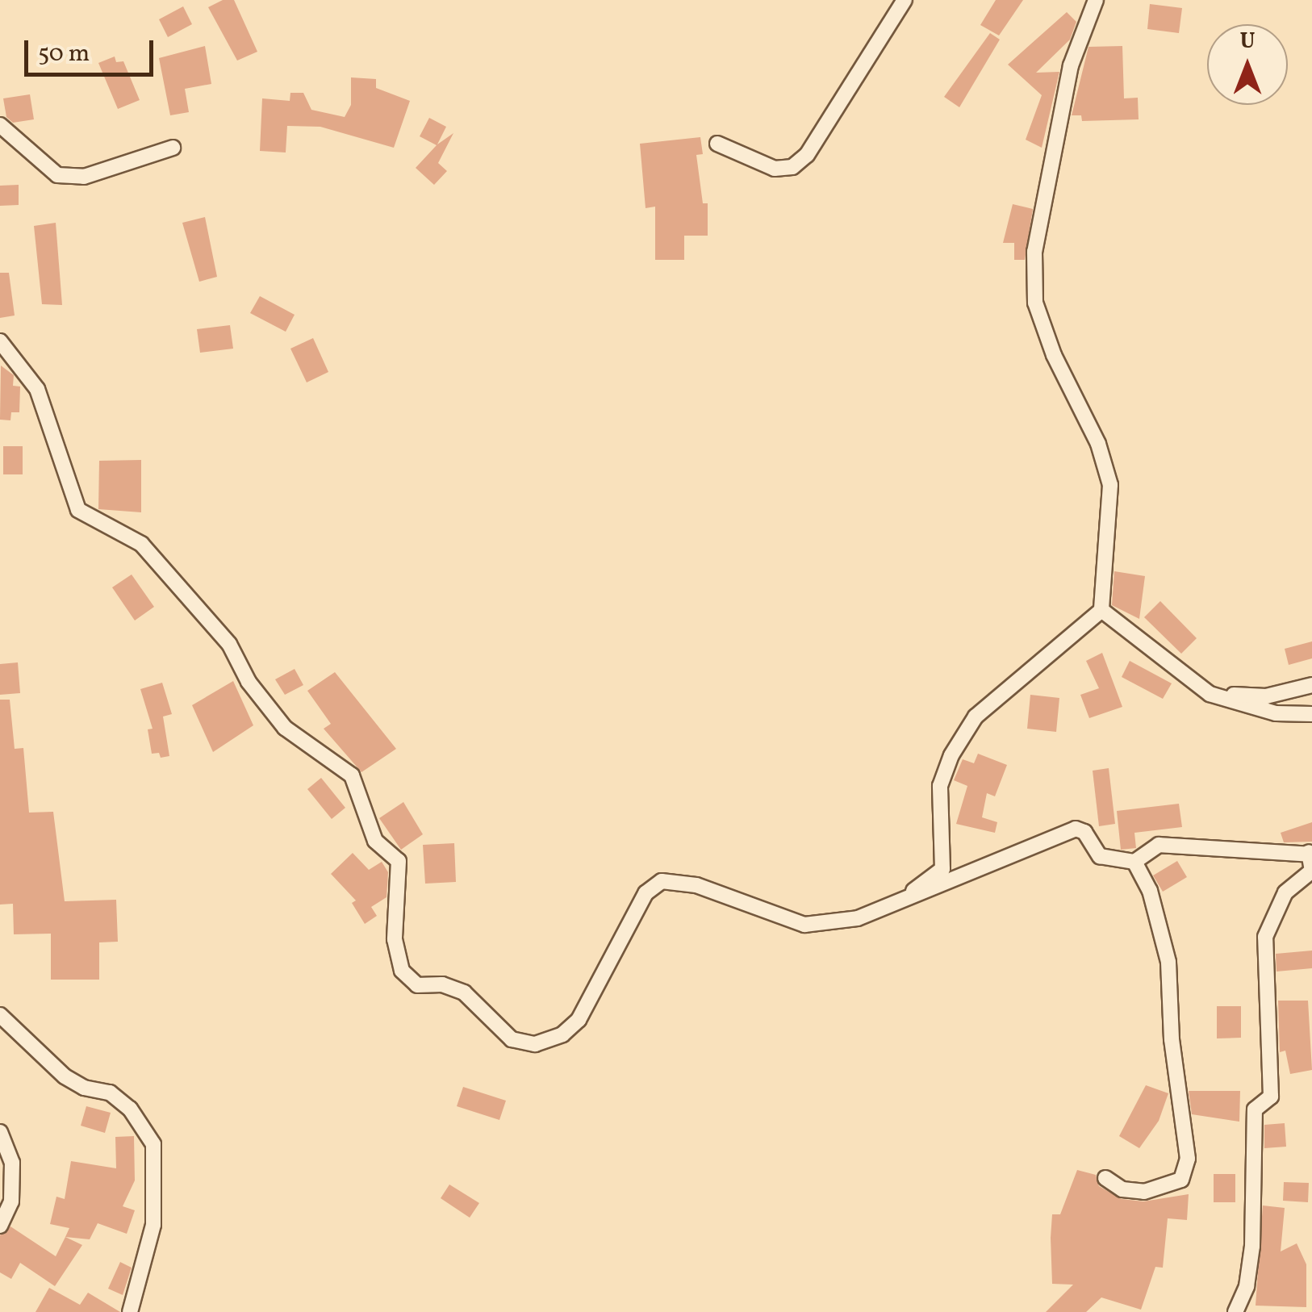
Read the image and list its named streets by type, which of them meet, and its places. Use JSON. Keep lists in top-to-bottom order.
{
  "scale_bar": "50 m",
  "north": "top"
}
